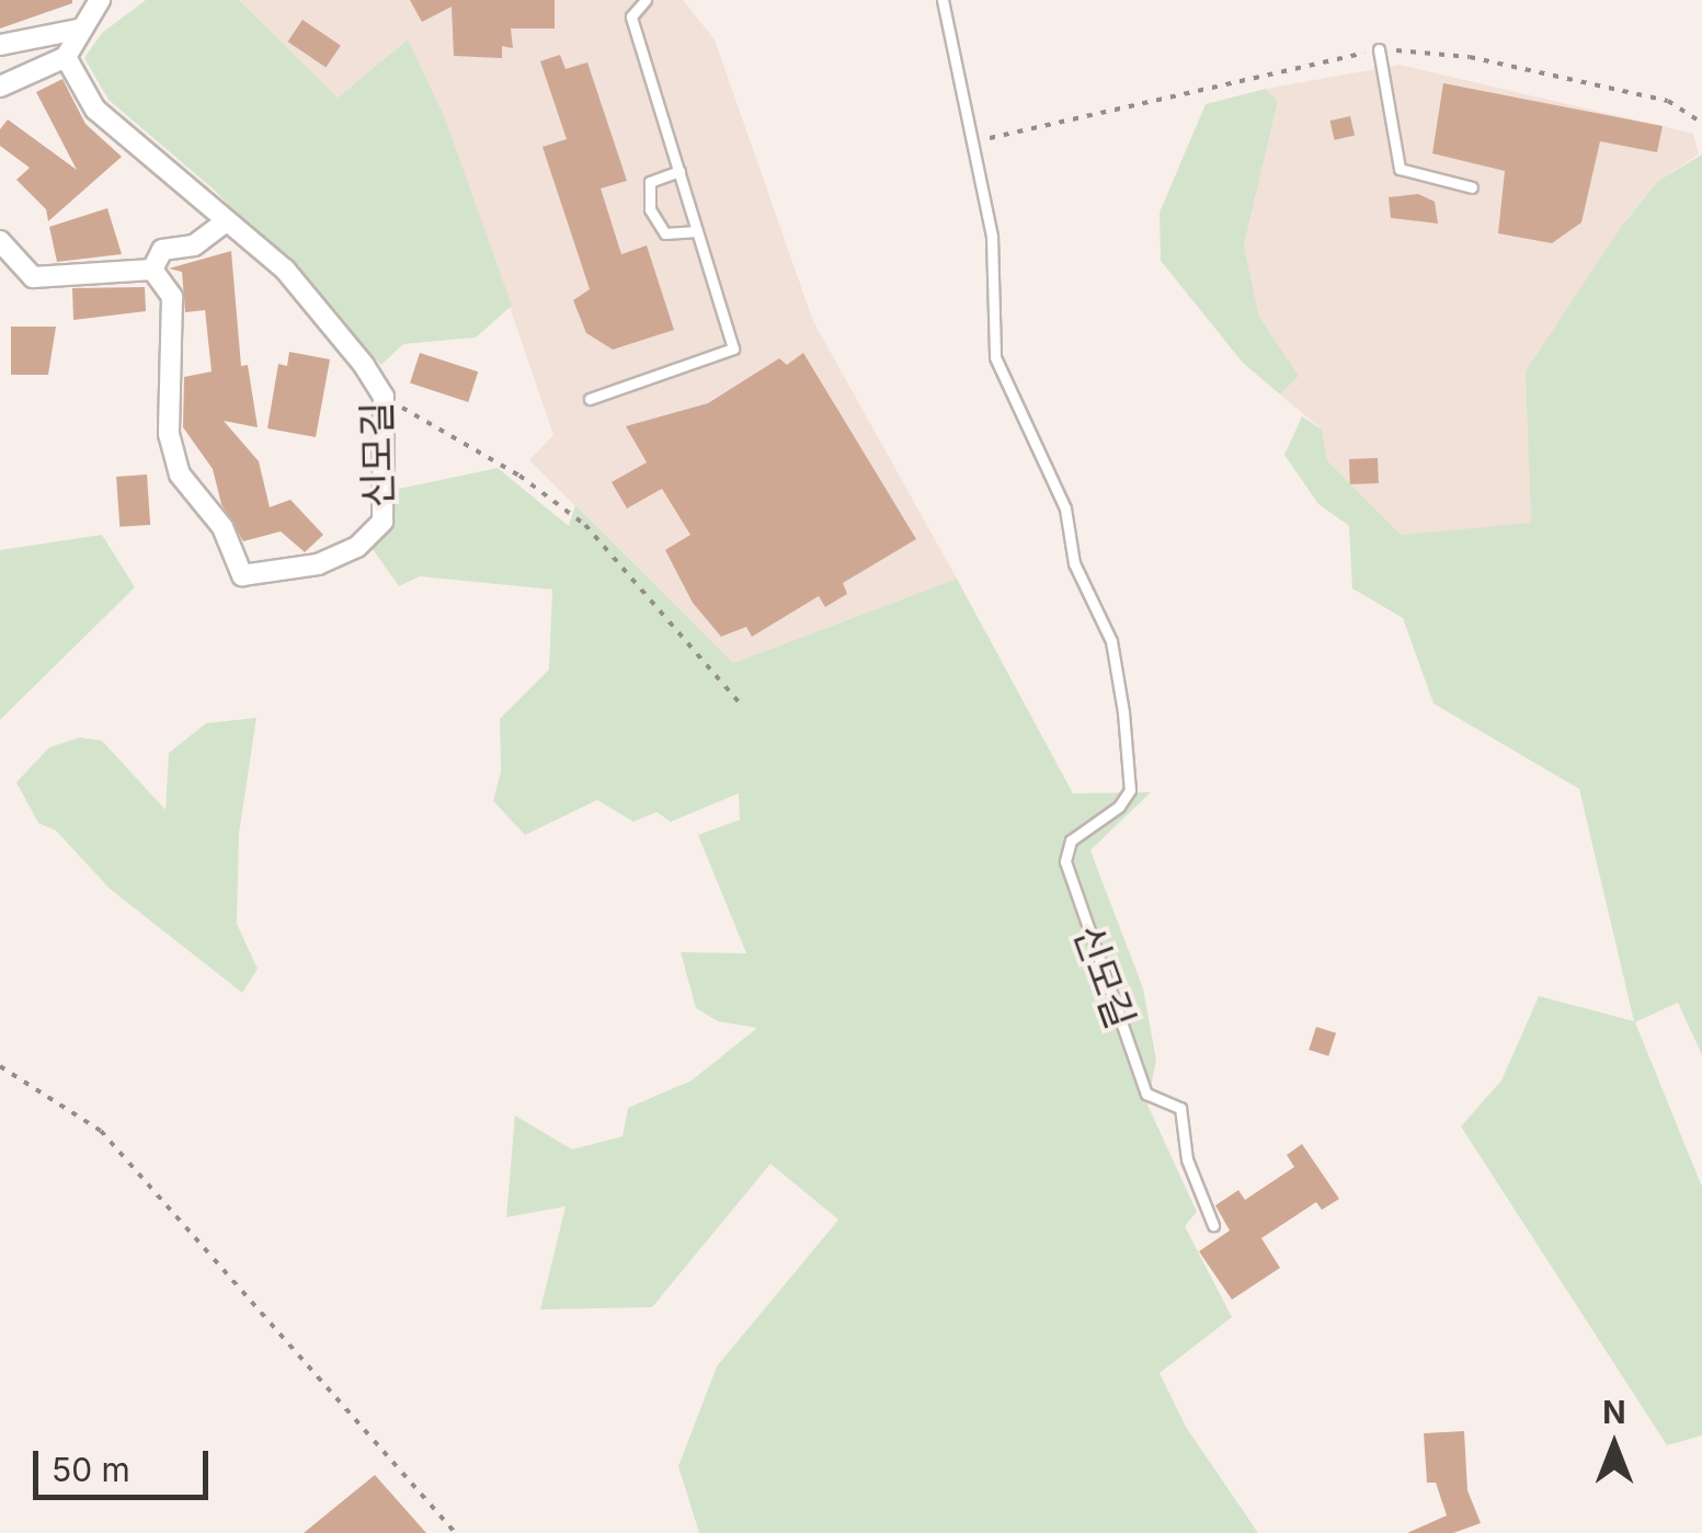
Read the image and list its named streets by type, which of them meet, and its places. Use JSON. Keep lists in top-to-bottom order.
{
  "streets": {
    "street": ["신모길"]
  },
  "scale_bar": "50 m",
  "north": "top"
}
